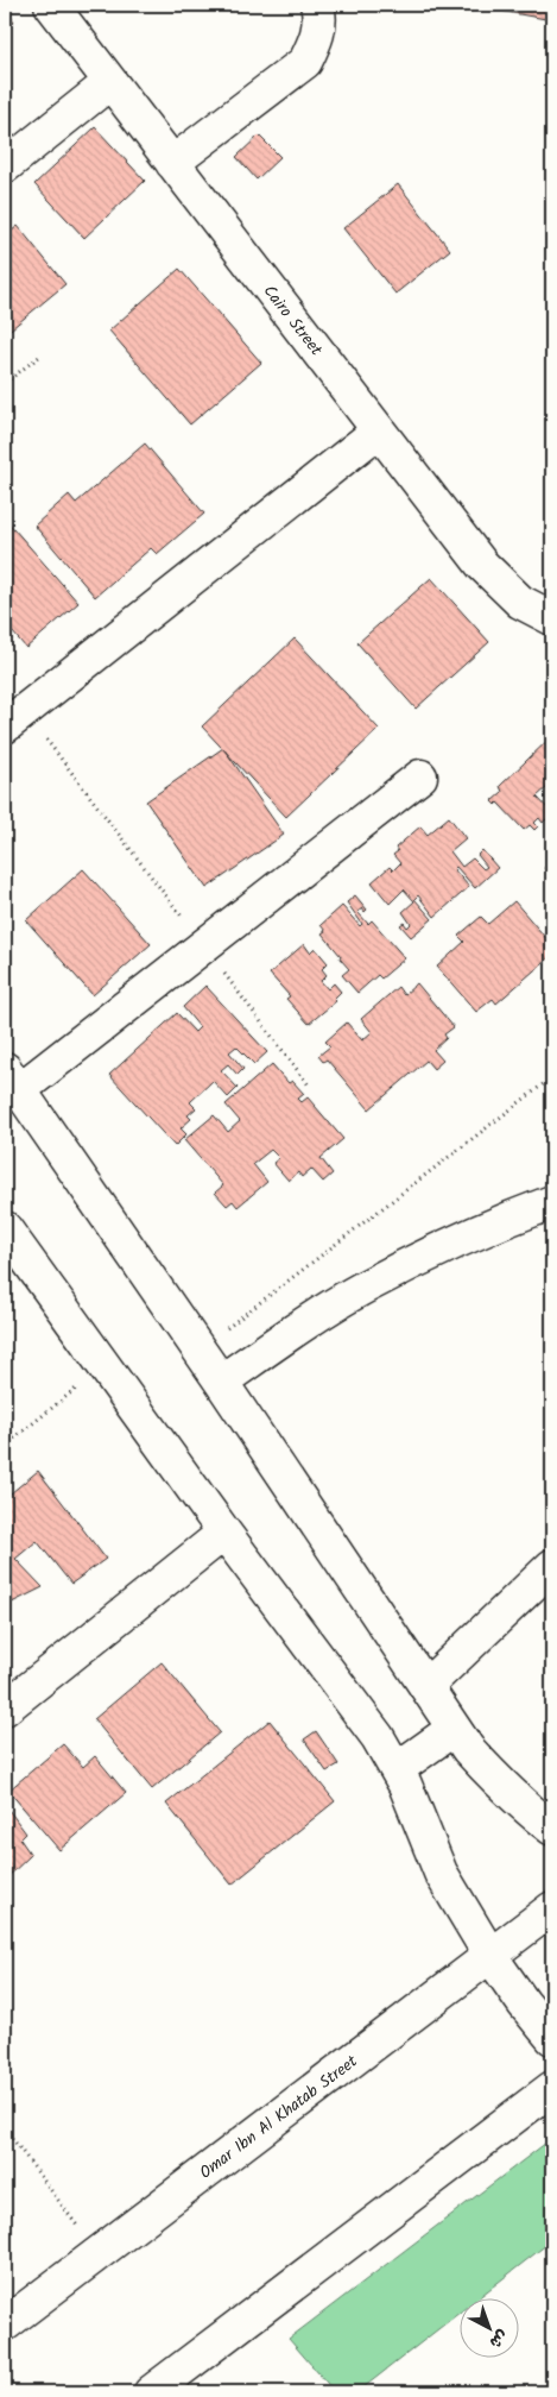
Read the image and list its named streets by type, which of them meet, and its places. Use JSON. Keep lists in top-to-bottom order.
{
  "streets": {
    "street": ["Cairo Street", "Omar Ibn Al Khatab Street"]
  },
  "north": "bottom right"
}
